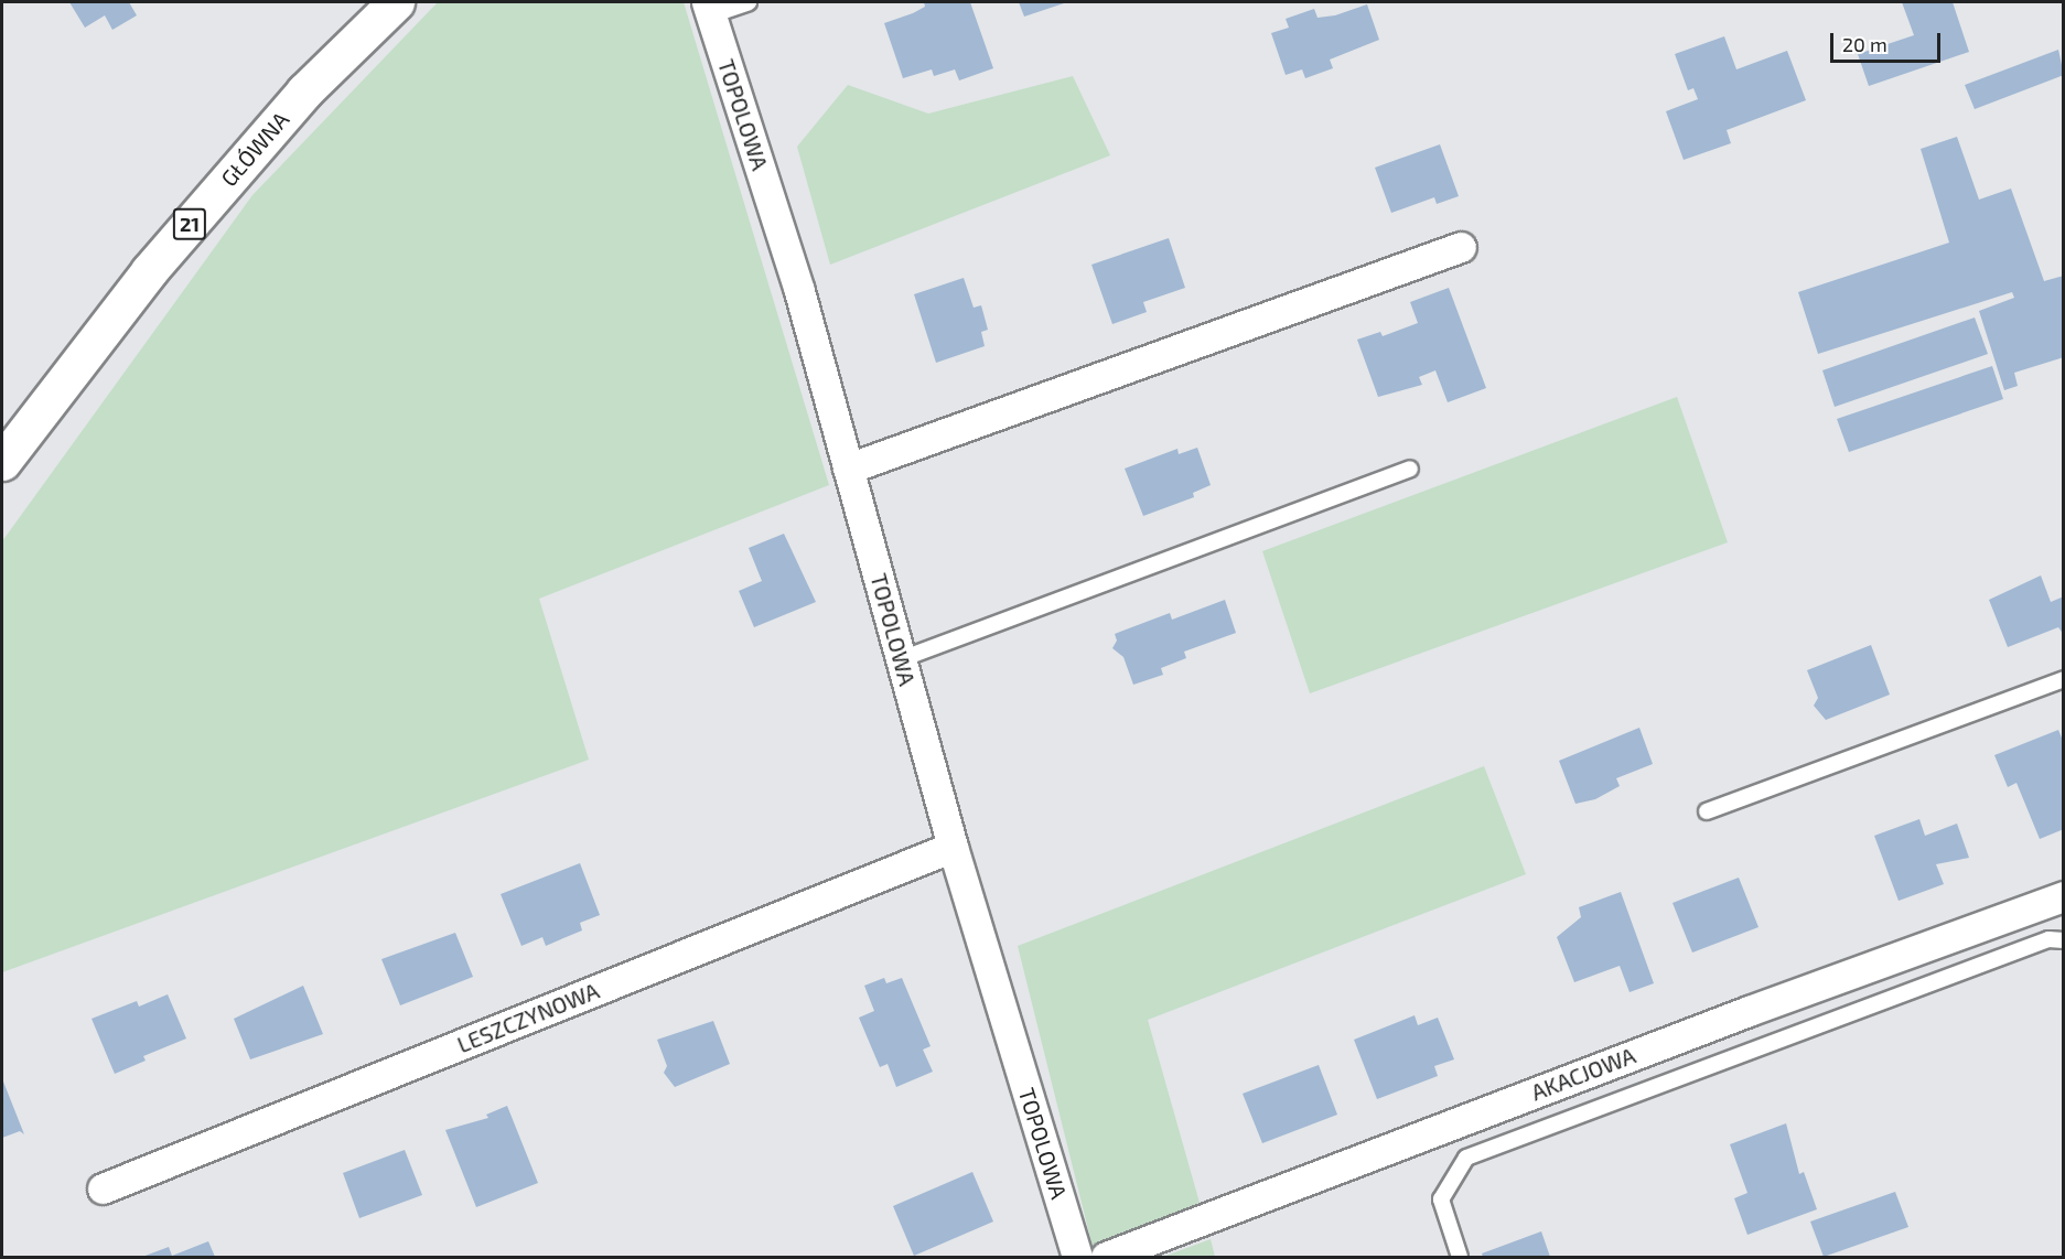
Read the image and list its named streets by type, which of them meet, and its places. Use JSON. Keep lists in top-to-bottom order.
{
  "streets": {
    "main road": ["GŁÓWNA", "21"],
    "street": ["TOPOLOWA", "LESZCZYNOWA", "AKACJOWA"]
  },
  "crossings": [
    ["TOPOLOWA", "LESZCZYNOWA"]
  ],
  "scale_bar": "20 m"
}
